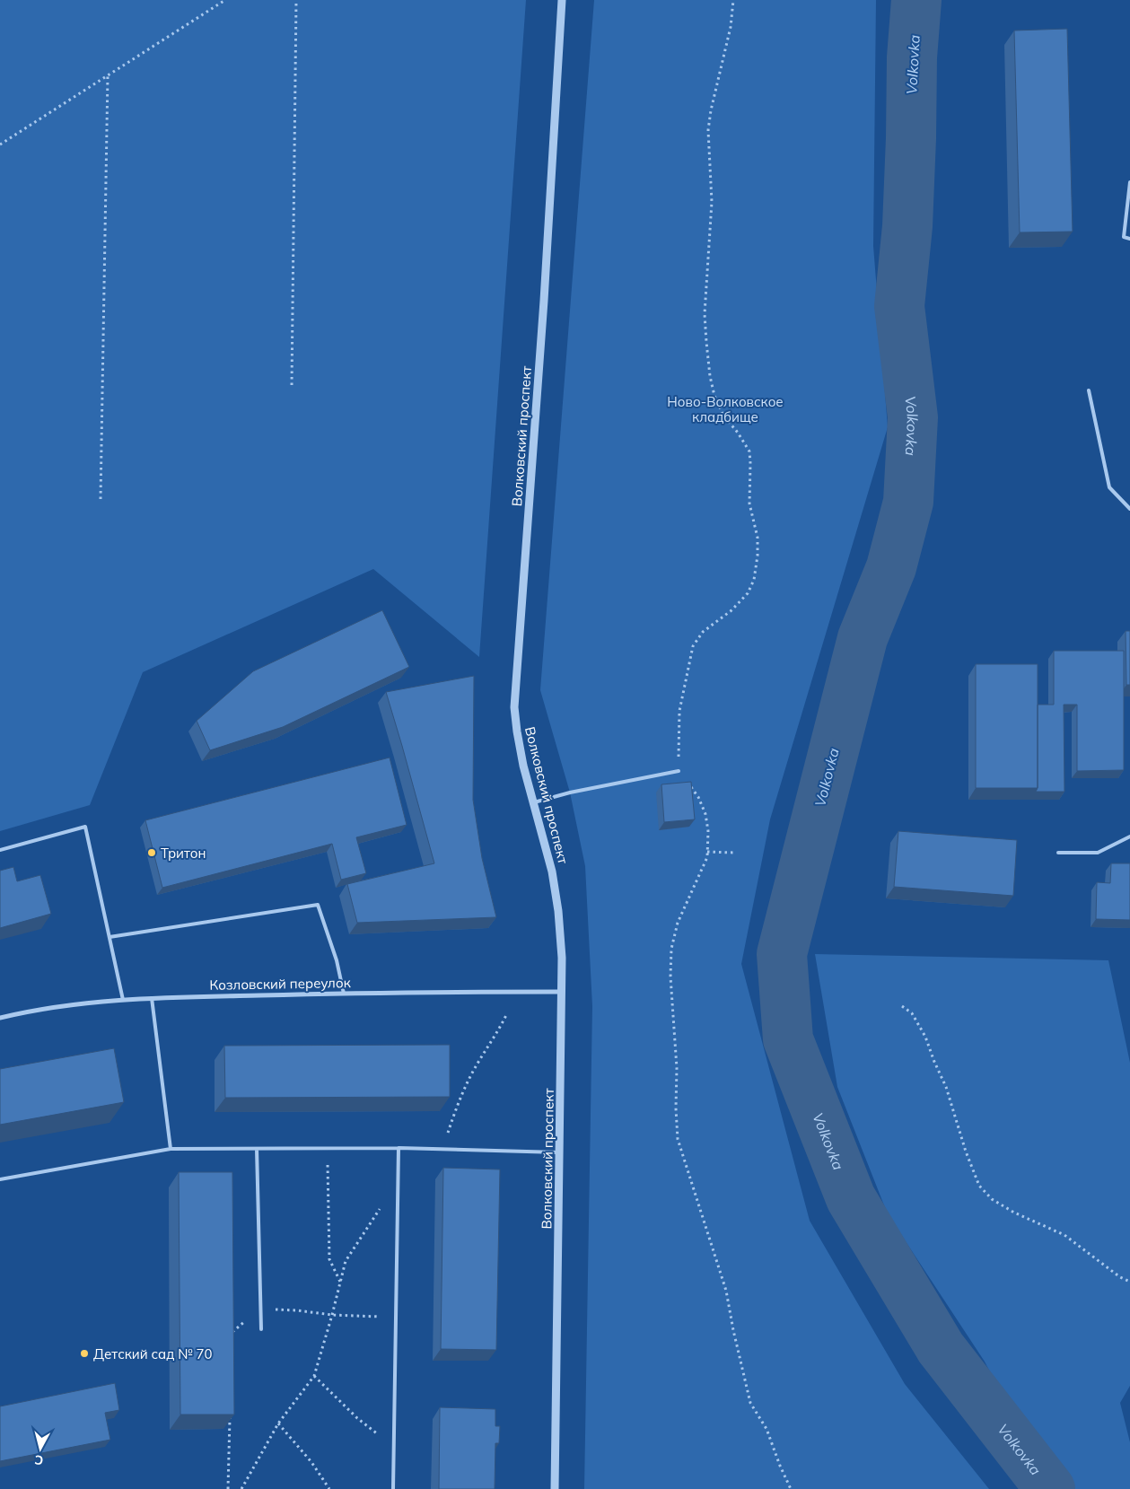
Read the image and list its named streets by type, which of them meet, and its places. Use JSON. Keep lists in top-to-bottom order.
{
  "streets": {
    "street": ["Волковский проспект", "Козловский переулок"]
  },
  "crossings": [
    ["Волковский проспект", "Козловский переулок"]
  ],
  "water": ["Volkovka"],
  "parks": ["Ново-Волковское кладбище"],
  "places": ["Тритон", "Детский сад № 70"],
  "north": "bottom"
}
